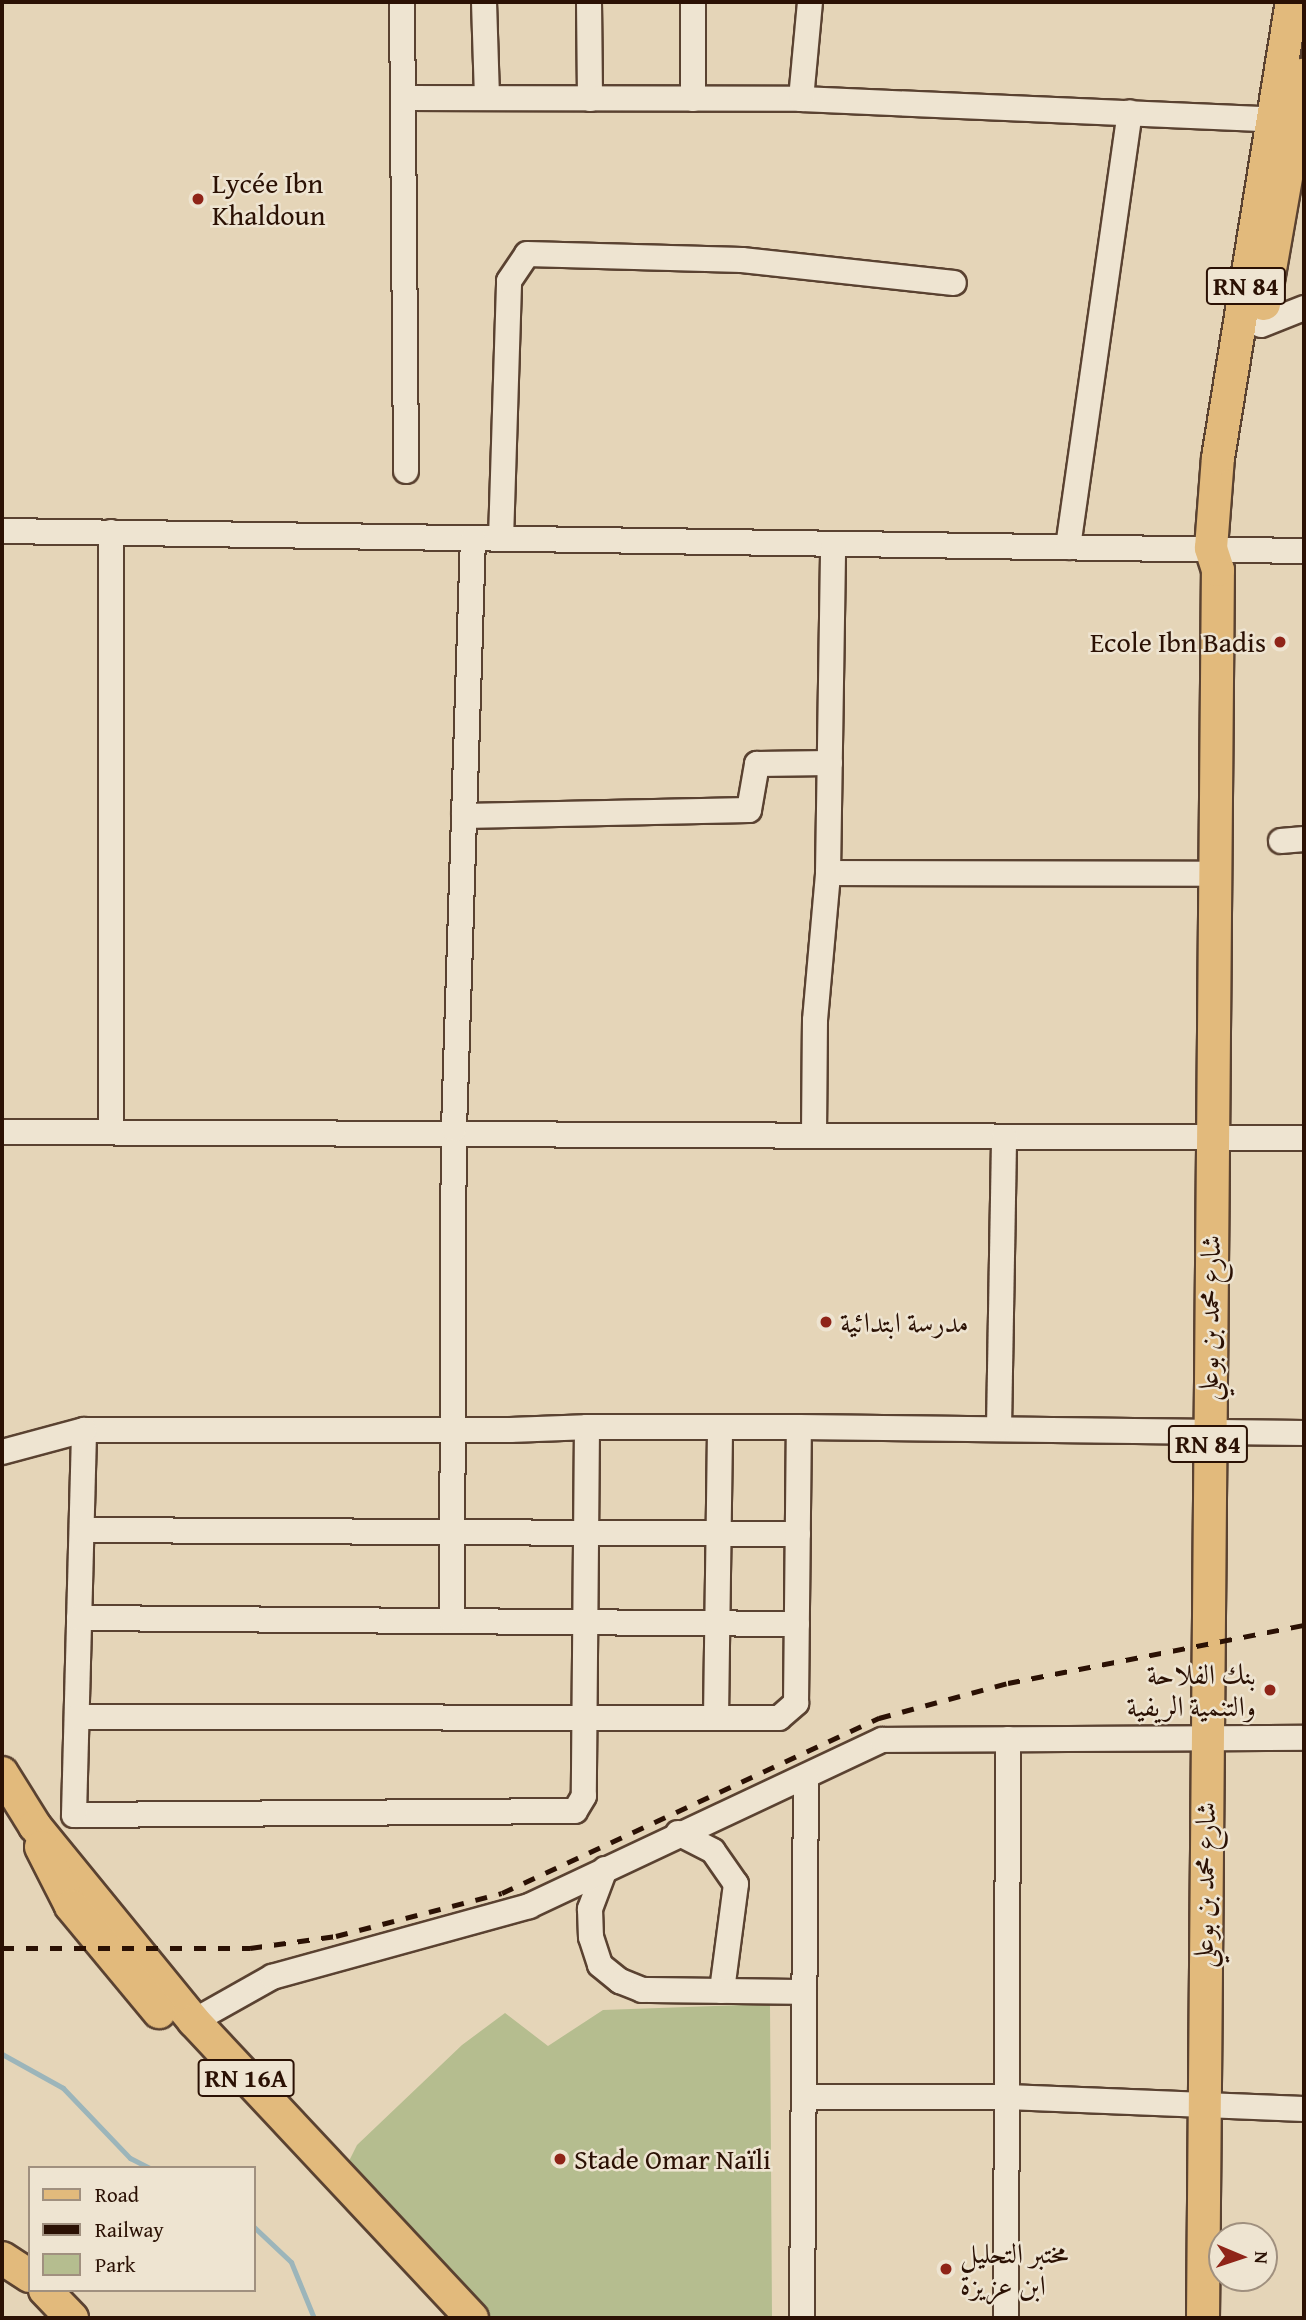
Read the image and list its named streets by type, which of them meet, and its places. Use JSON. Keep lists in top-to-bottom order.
{
  "streets": {
    "main road": ["RN 84", "شارع محمد بن بوعلي", "RN 16A"]
  },
  "crossings": [
    ["RN 84", "شارع محمد بن بوعلي"]
  ],
  "places": [
    "Lycée Ibn Khaldoun",
    "Ecole Ibn Badis",
    "مدرسة ابتدائية",
    "بنك الفلاحة والتنمية الريفية",
    "Stade Omar Naïli",
    "مختبر التحليل ابن عزيزة"
  ],
  "legend": ["Road", "Railway", "Park"],
  "north": "right"
}
